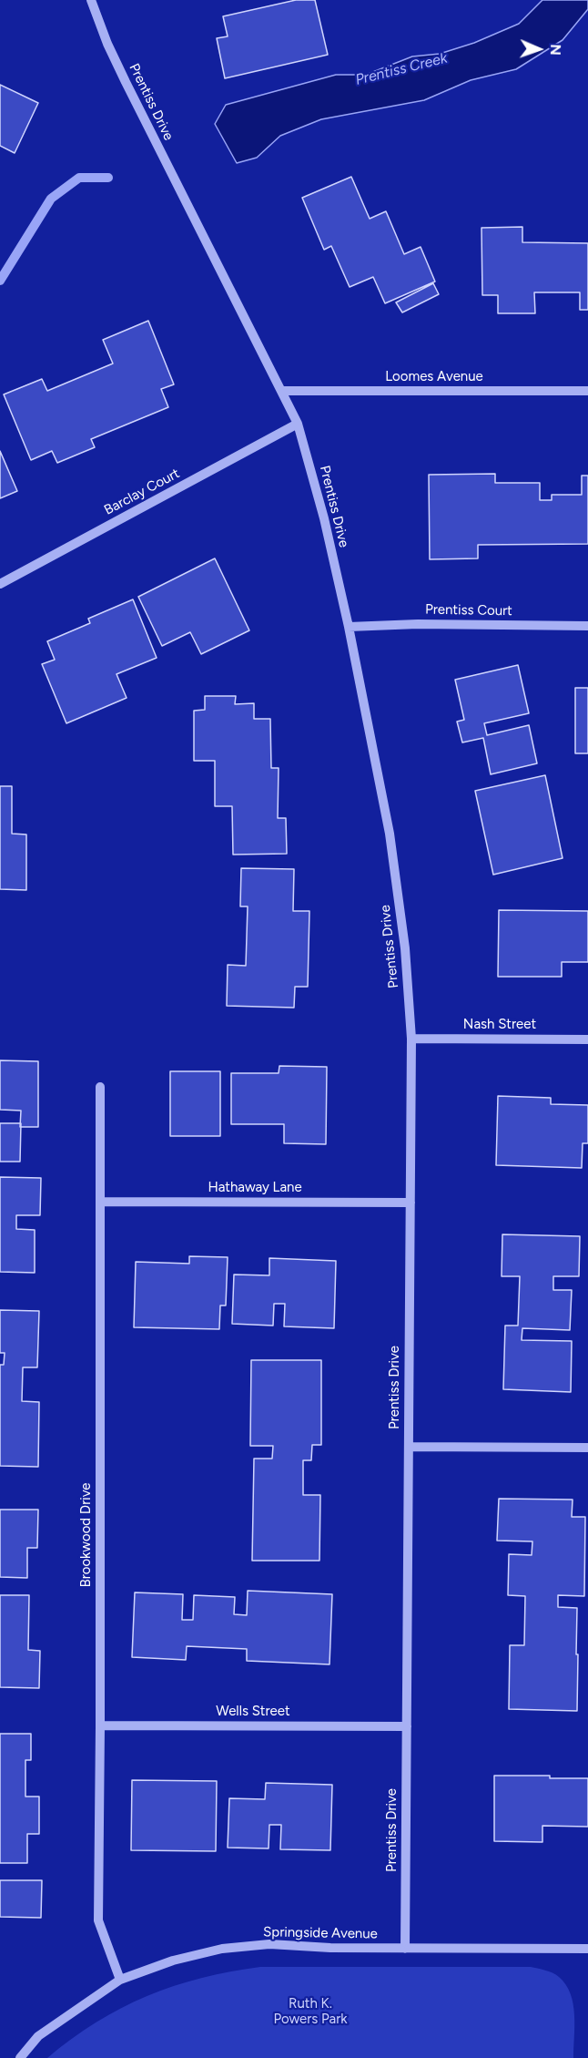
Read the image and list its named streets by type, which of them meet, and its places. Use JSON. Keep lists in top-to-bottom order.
{
  "streets": {
    "street": [
      "Prentiss Drive",
      "Loomes Avenue",
      "Barclay Court",
      "Prentiss Court",
      "Nash Street",
      "Hathaway Lane",
      "Brookwood Drive",
      "Wells Street",
      "Springside Avenue"
    ]
  },
  "crossings": [
    ["Prentiss Drive", "Loomes Avenue"],
    ["Prentiss Drive", "Barclay Court"],
    ["Prentiss Drive", "Prentiss Court"],
    ["Prentiss Drive", "Nash Street"],
    ["Prentiss Drive", "Hathaway Lane"],
    ["Prentiss Drive", "Wells Street"],
    ["Prentiss Drive", "Springside Avenue"],
    ["Hathaway Lane", "Brookwood Drive"],
    ["Brookwood Drive", "Wells Street"],
    ["Brookwood Drive", "Springside Avenue"]
  ],
  "water": ["Prentiss Creek"],
  "parks": ["Ruth K. Powers Park"],
  "north": "right"
}
